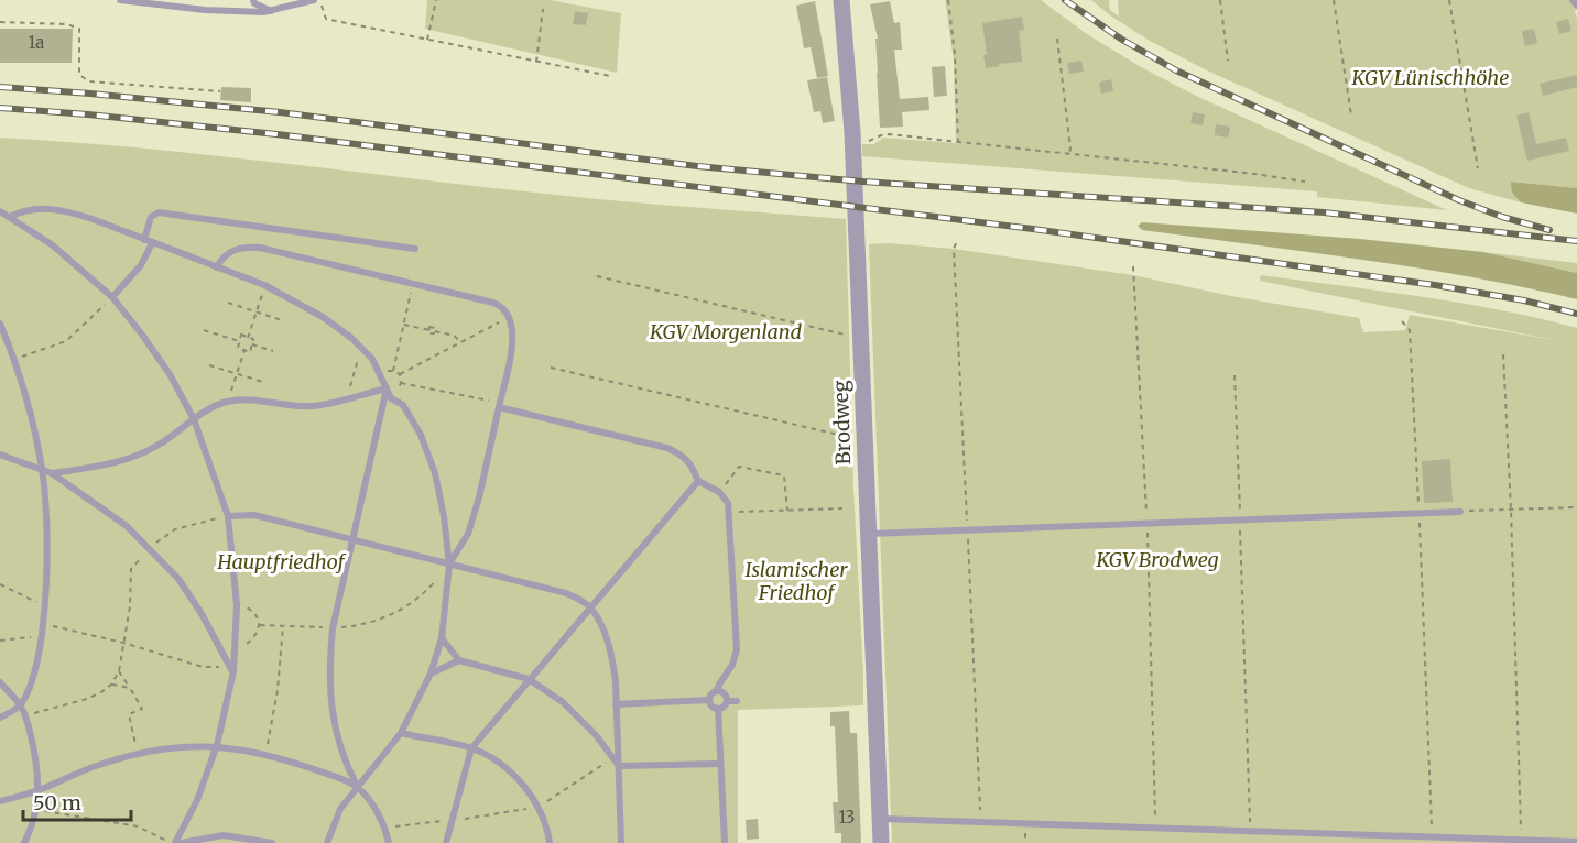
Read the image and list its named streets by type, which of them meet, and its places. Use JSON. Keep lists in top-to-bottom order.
{
  "streets": {
    "street": ["Brodweg"]
  },
  "parks": [
    "KGV Lünischhöhe",
    "KGV Morgenland",
    "KGV Brodweg",
    "Hauptfriedhof",
    "Islamischer Friedhof"
  ],
  "house_numbers": ["1a", "13"],
  "scale_bar": "50 m"
}
